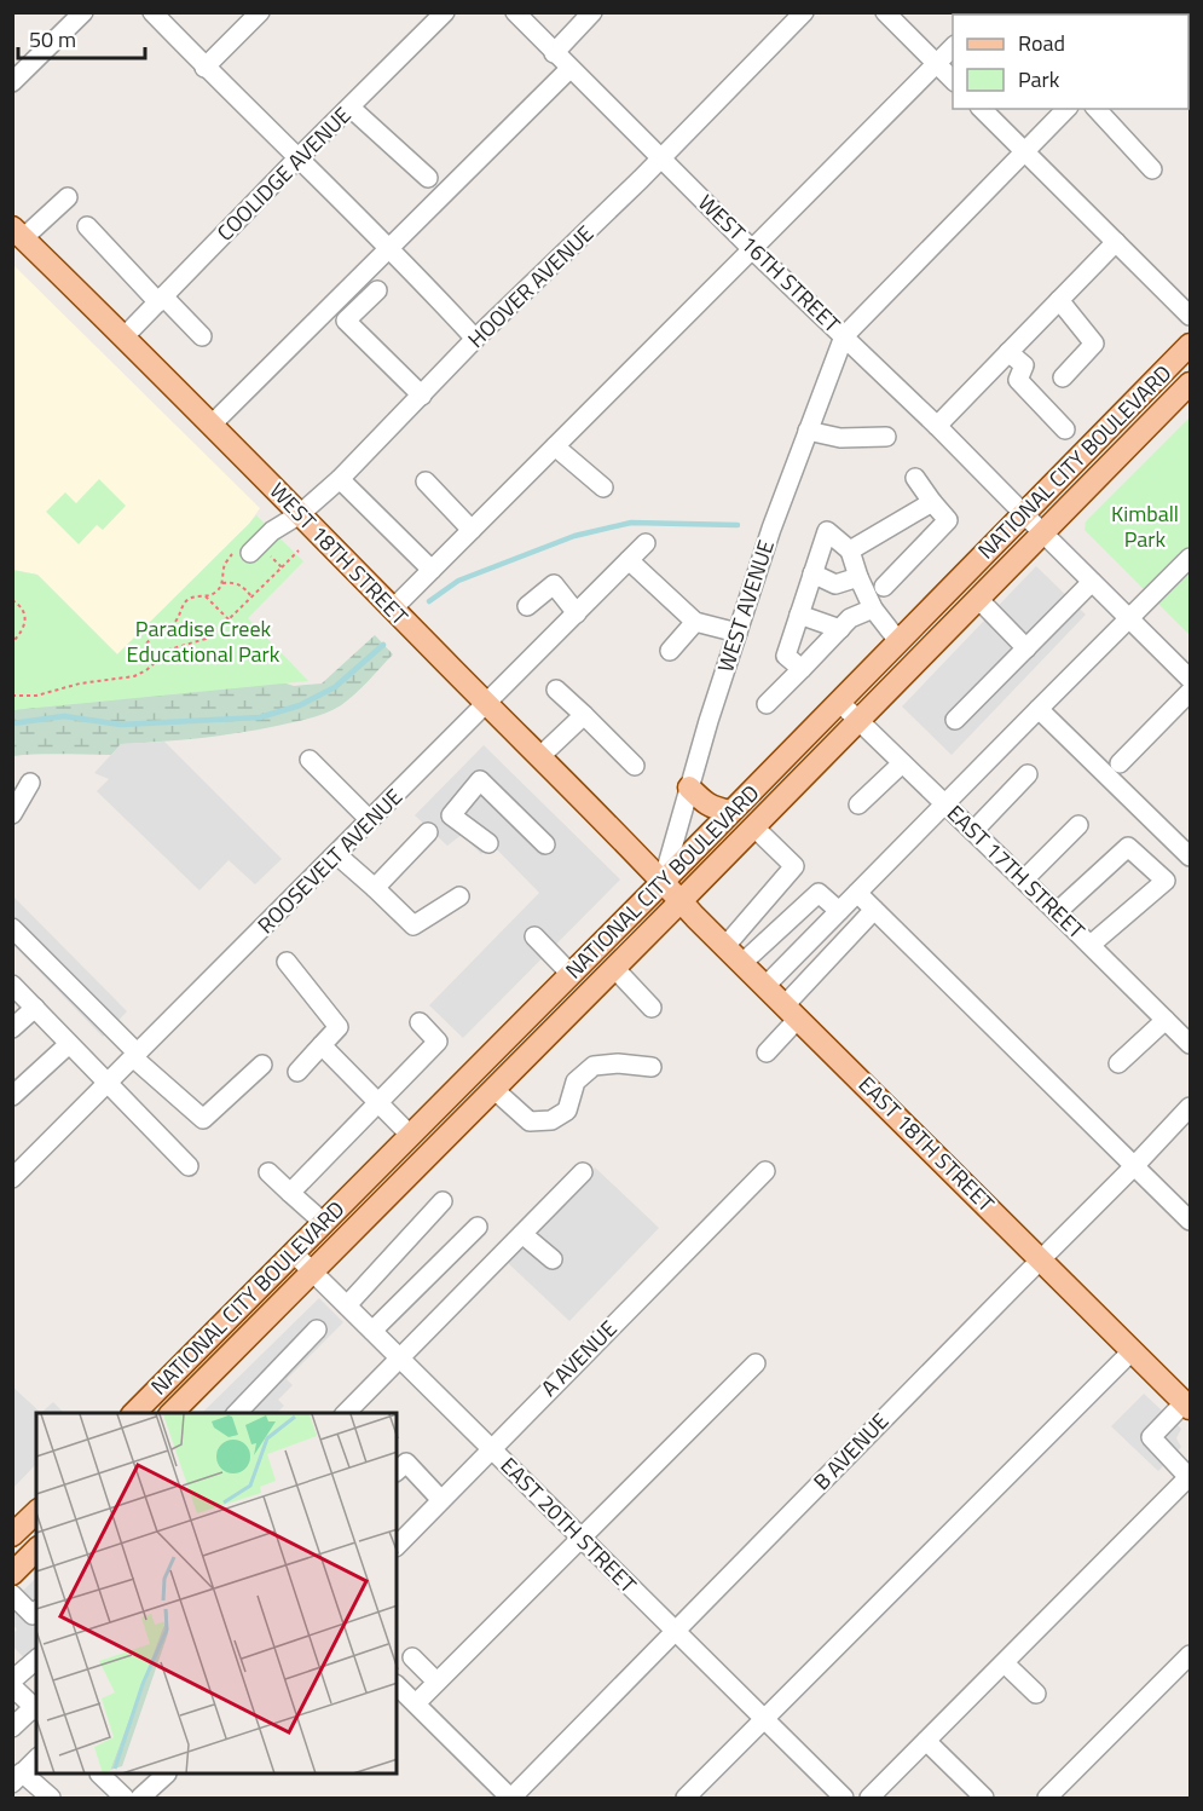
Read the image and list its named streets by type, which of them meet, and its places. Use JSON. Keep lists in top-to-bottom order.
{
  "streets": {
    "main road": ["NATIONAL CITY BOULEVARD", "WEST 18TH STREET", "EAST 18TH STREET"],
    "street": [
      "COOLIDGE AVENUE",
      "WEST 16TH STREET",
      "HOOVER AVENUE",
      "WEST AVENUE",
      "ROOSEVELT AVENUE",
      "EAST 17TH STREET",
      "A AVENUE",
      "B AVENUE",
      "EAST 20TH STREET"
    ]
  },
  "crossings": [
    ["COOLIDGE AVENUE", "WEST 18TH STREET"],
    ["WEST 16TH STREET", "HOOVER AVENUE"],
    ["WEST 16TH STREET", "NATIONAL CITY BOULEVARD"],
    ["WEST 16TH STREET", "WEST AVENUE"],
    ["HOOVER AVENUE", "WEST 18TH STREET"],
    ["NATIONAL CITY BOULEVARD", "WEST 18TH STREET"],
    ["NATIONAL CITY BOULEVARD", "WEST AVENUE"],
    ["NATIONAL CITY BOULEVARD", "EAST 17TH STREET"],
    ["NATIONAL CITY BOULEVARD", "EAST 18TH STREET"],
    ["NATIONAL CITY BOULEVARD", "EAST 20TH STREET"],
    ["WEST 18TH STREET", "WEST AVENUE"],
    ["WEST 18TH STREET", "ROOSEVELT AVENUE"],
    ["WEST 18TH STREET", "EAST 18TH STREET"],
    ["WEST AVENUE", "EAST 18TH STREET"],
    ["EAST 18TH STREET", "B AVENUE"],
    ["A AVENUE", "EAST 20TH STREET"],
    ["B AVENUE", "EAST 20TH STREET"]
  ],
  "parks": ["Kimball Park", "Paradise Creek Educational Park"],
  "legend": ["Road", "Park"],
  "scale_bar": "50 m"
}
